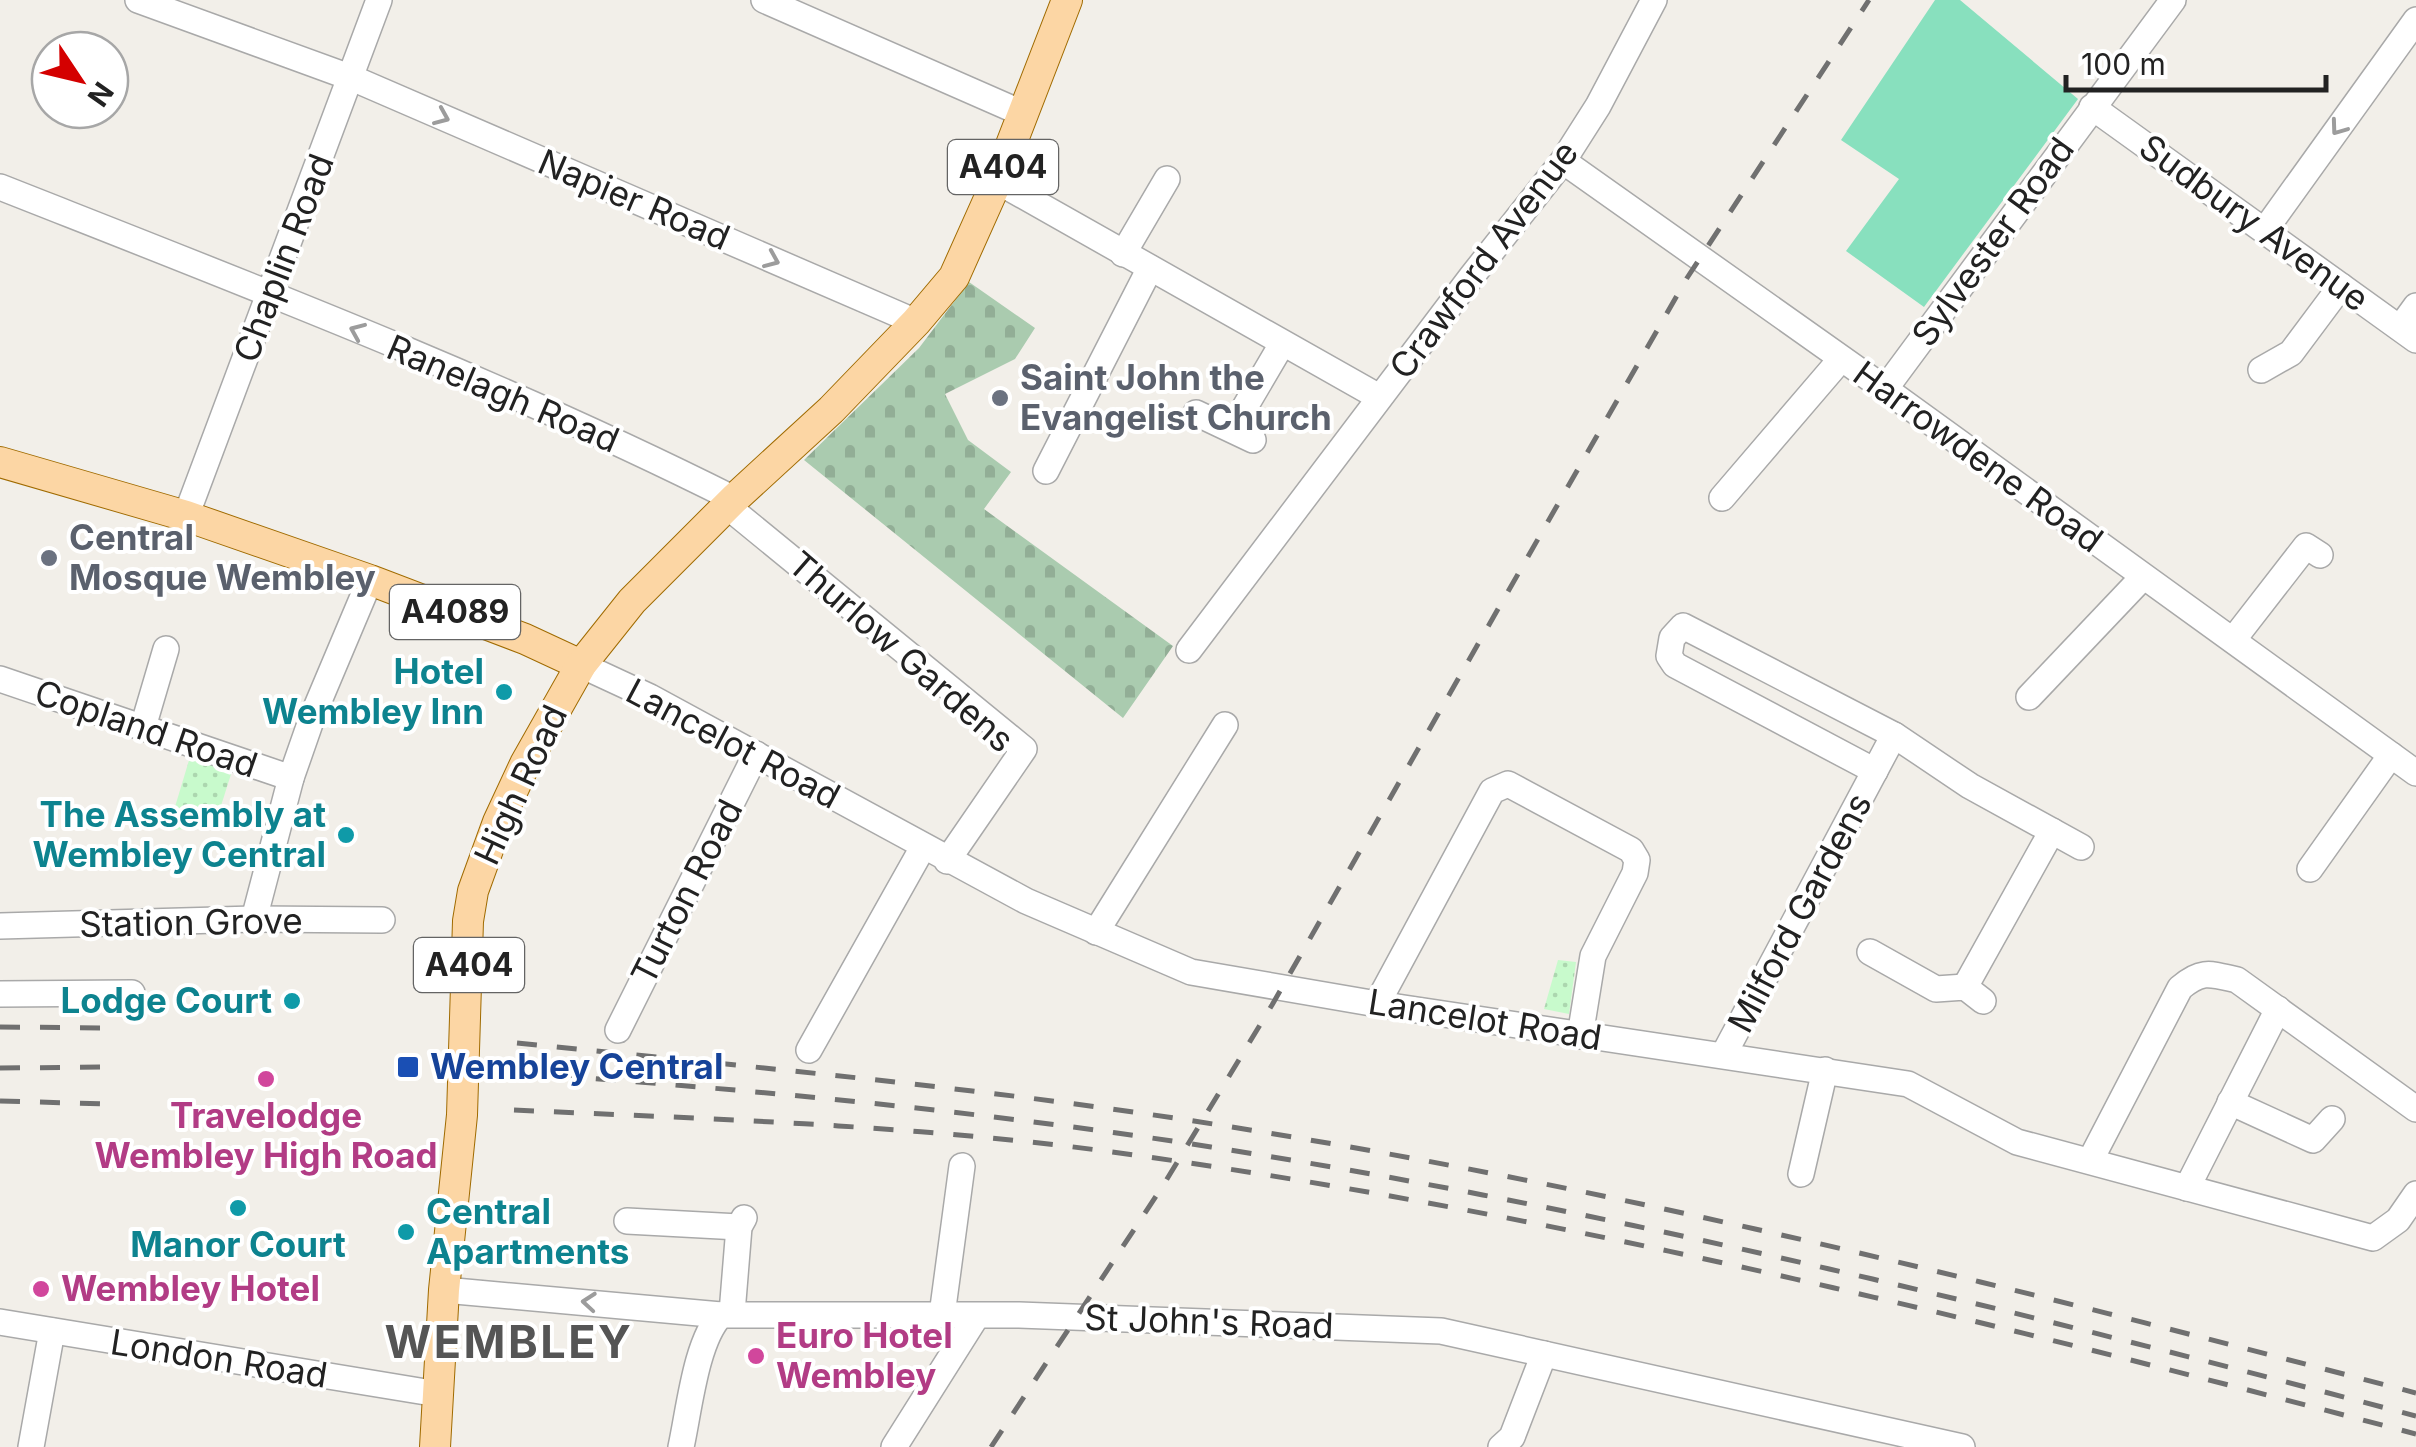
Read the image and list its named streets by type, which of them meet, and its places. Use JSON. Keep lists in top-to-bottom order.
{
  "streets": {
    "main road": ["A404", "A4089", "High Road"],
    "street": [
      "Napier Road",
      "Sudbury Avenue",
      "Sylvester Road",
      "Chaplin Road",
      "Crawford Avenue",
      "Ranelagh Road",
      "Harrowdene Road",
      "Thurlow Gardens",
      "Copland Road",
      "Lancelot Road",
      "Turton Road",
      "Milford Gardens",
      "Station Grove",
      "St John's Road",
      "London Road"
    ]
  },
  "crossings": [
    ["A404", "Napier Road"],
    ["A404", "Crawford Avenue"],
    ["A404", "High Road"],
    ["Napier Road", "Chaplin Road"],
    ["Napier Road", "High Road"],
    ["Sudbury Avenue", "Sylvester Road"],
    ["Sylvester Road", "Harrowdene Road"],
    ["Chaplin Road", "Ranelagh Road"],
    ["Chaplin Road", "A4089"],
    ["Crawford Avenue", "Harrowdene Road"],
    ["Ranelagh Road", "Thurlow Gardens"],
    ["Ranelagh Road", "High Road"],
    ["A4089", "Lancelot Road"],
    ["A4089", "High Road"],
    ["Thurlow Gardens", "Lancelot Road"],
    ["Thurlow Gardens", "High Road"],
    ["Lancelot Road", "High Road"],
    ["Lancelot Road", "Turton Road"],
    ["Lancelot Road", "Milford Gardens"],
    ["High Road", "St John's Road"],
    ["High Road", "London Road"]
  ],
  "one_way": ["Napier Road", "Ranelagh Road"],
  "districts": ["WEMBLEY"],
  "places": {
    "other": [
      "Saint John the Evangelist Church",
      "Central Mosque Wembley",
      "Hotel Wembley Inn",
      "The Assembly at Wembley Central",
      "Lodge Court",
      "Travelodge Wembley High Road",
      "Manor Court",
      "Central Apartments",
      "Wembley Hotel",
      "Euro Hotel Wembley"
    ],
    "transit": ["Wembley Central"]
  },
  "scale_bar": "100 m",
  "north": "bottom right"
}
